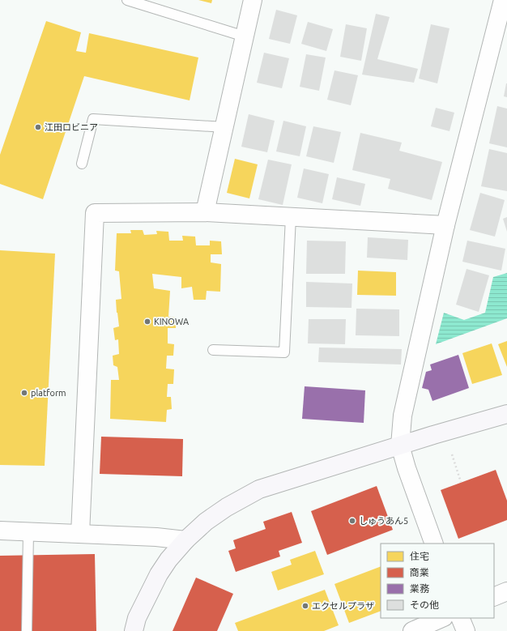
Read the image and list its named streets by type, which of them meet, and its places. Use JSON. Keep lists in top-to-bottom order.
{
  "places": [
    "江田ロビニア",
    "KINOWA",
    "platform",
    "しゅうあん5",
    "エクセルプラザ"
  ],
  "legend": [
    "住宅",
    "商業",
    "業務",
    "その他"
  ]
}
